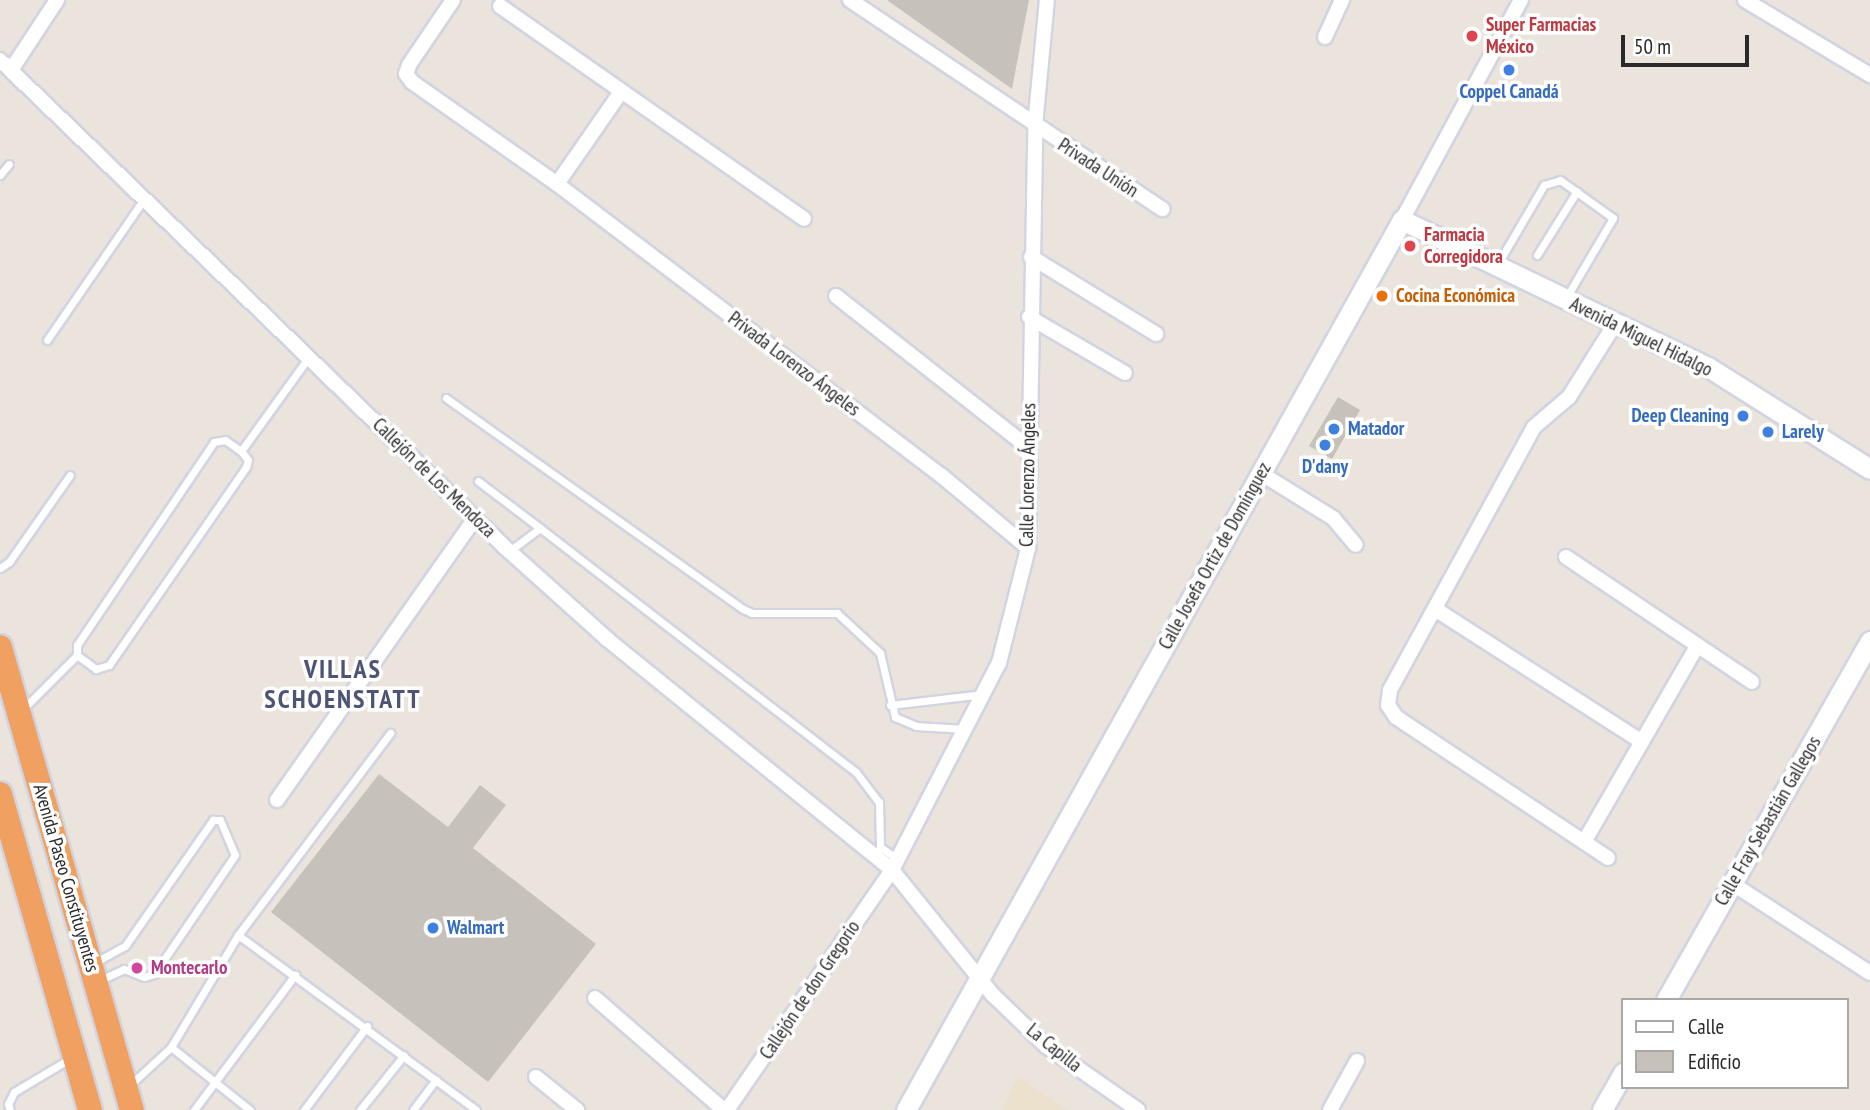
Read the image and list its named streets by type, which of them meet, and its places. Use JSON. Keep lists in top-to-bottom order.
{
  "streets": {
    "highway": ["Avenida Paseo Constituyentes"],
    "street": [
      "Privada Unión",
      "Avenida Miguel Hidalgo",
      "Privada Lorenzo Ángeles",
      "Calle Lorenzo Ángeles",
      "Callejón de Los Mendoza",
      "Calle Josefa Ortiz de Domínguez",
      "Calle Fray Sebastián Gallegos",
      "Callejón de don Gregorio",
      "La Capilla"
    ]
  },
  "crossings": [
    ["Privada Unión", "Calle Lorenzo Ángeles"],
    ["Avenida Miguel Hidalgo", "Calle Josefa Ortiz de Domínguez"],
    ["Privada Lorenzo Ángeles", "Calle Lorenzo Ángeles"],
    ["Calle Lorenzo Ángeles", "Callejón de Los Mendoza"],
    ["Calle Lorenzo Ángeles", "Callejón de don Gregorio"],
    ["Callejón de Los Mendoza", "Callejón de don Gregorio"],
    ["Calle Josefa Ortiz de Domínguez", "La Capilla"]
  ],
  "districts": ["VILLAS SCHOENSTATT"],
  "places": [
    "Super Farmacias México",
    "Coppel Canadá",
    "Farmacia Corregidora",
    "Cocina Económica",
    "Deep Cleaning",
    "Matador",
    "Larely",
    "D'dany",
    "Walmart",
    "Montecarlo"
  ],
  "legend": ["Calle", "Edificio"],
  "scale_bar": "50 m"
}
